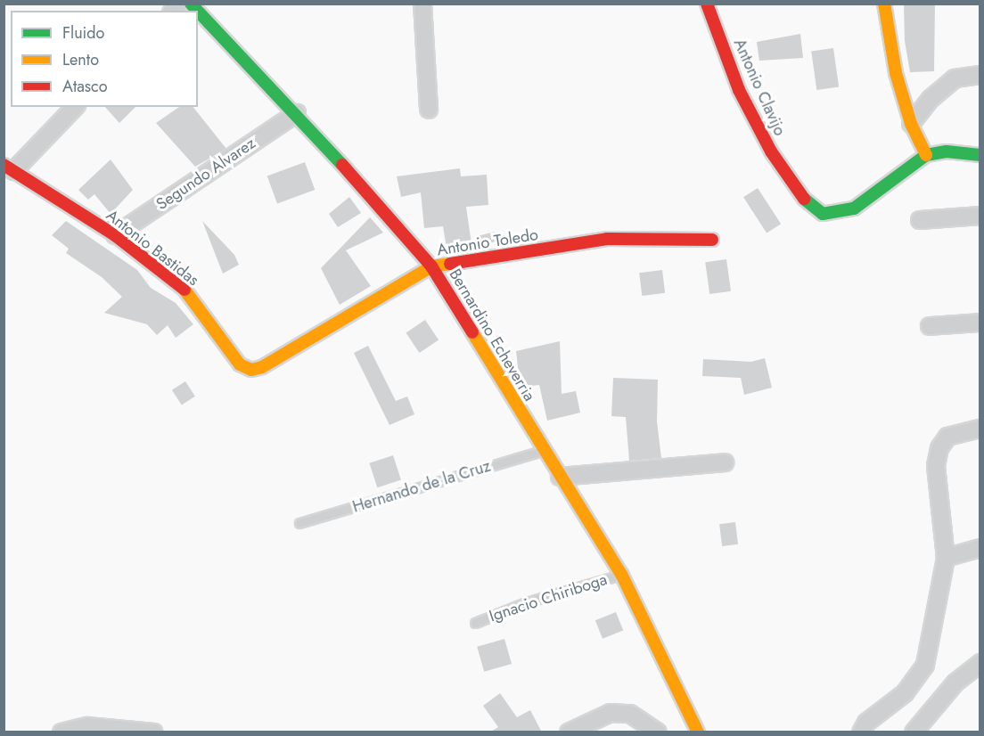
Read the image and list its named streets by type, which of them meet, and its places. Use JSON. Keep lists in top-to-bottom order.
{
  "streets": {
    "street": [
      "Antonio Clavijo",
      "Segundo Alvarez",
      "Antonio Toledo",
      "Antonio Bastidas",
      "Bernardino Echeverria"
    ],
    "lane": ["Hernando de la Cruz", "Ignacio Chiriboga"]
  },
  "crossings": [
    ["Segundo Alvarez", "Antonio Bastidas"],
    ["Segundo Alvarez", "Bernardino Echeverria"],
    ["Antonio Toledo", "Antonio Bastidas"],
    ["Antonio Toledo", "Bernardino Echeverria"],
    ["Bernardino Echeverria", "Hernando de la Cruz"],
    ["Bernardino Echeverria", "Ignacio Chiriboga"]
  ],
  "legend": ["Fluido", "Lento", "Atasco"]
}
